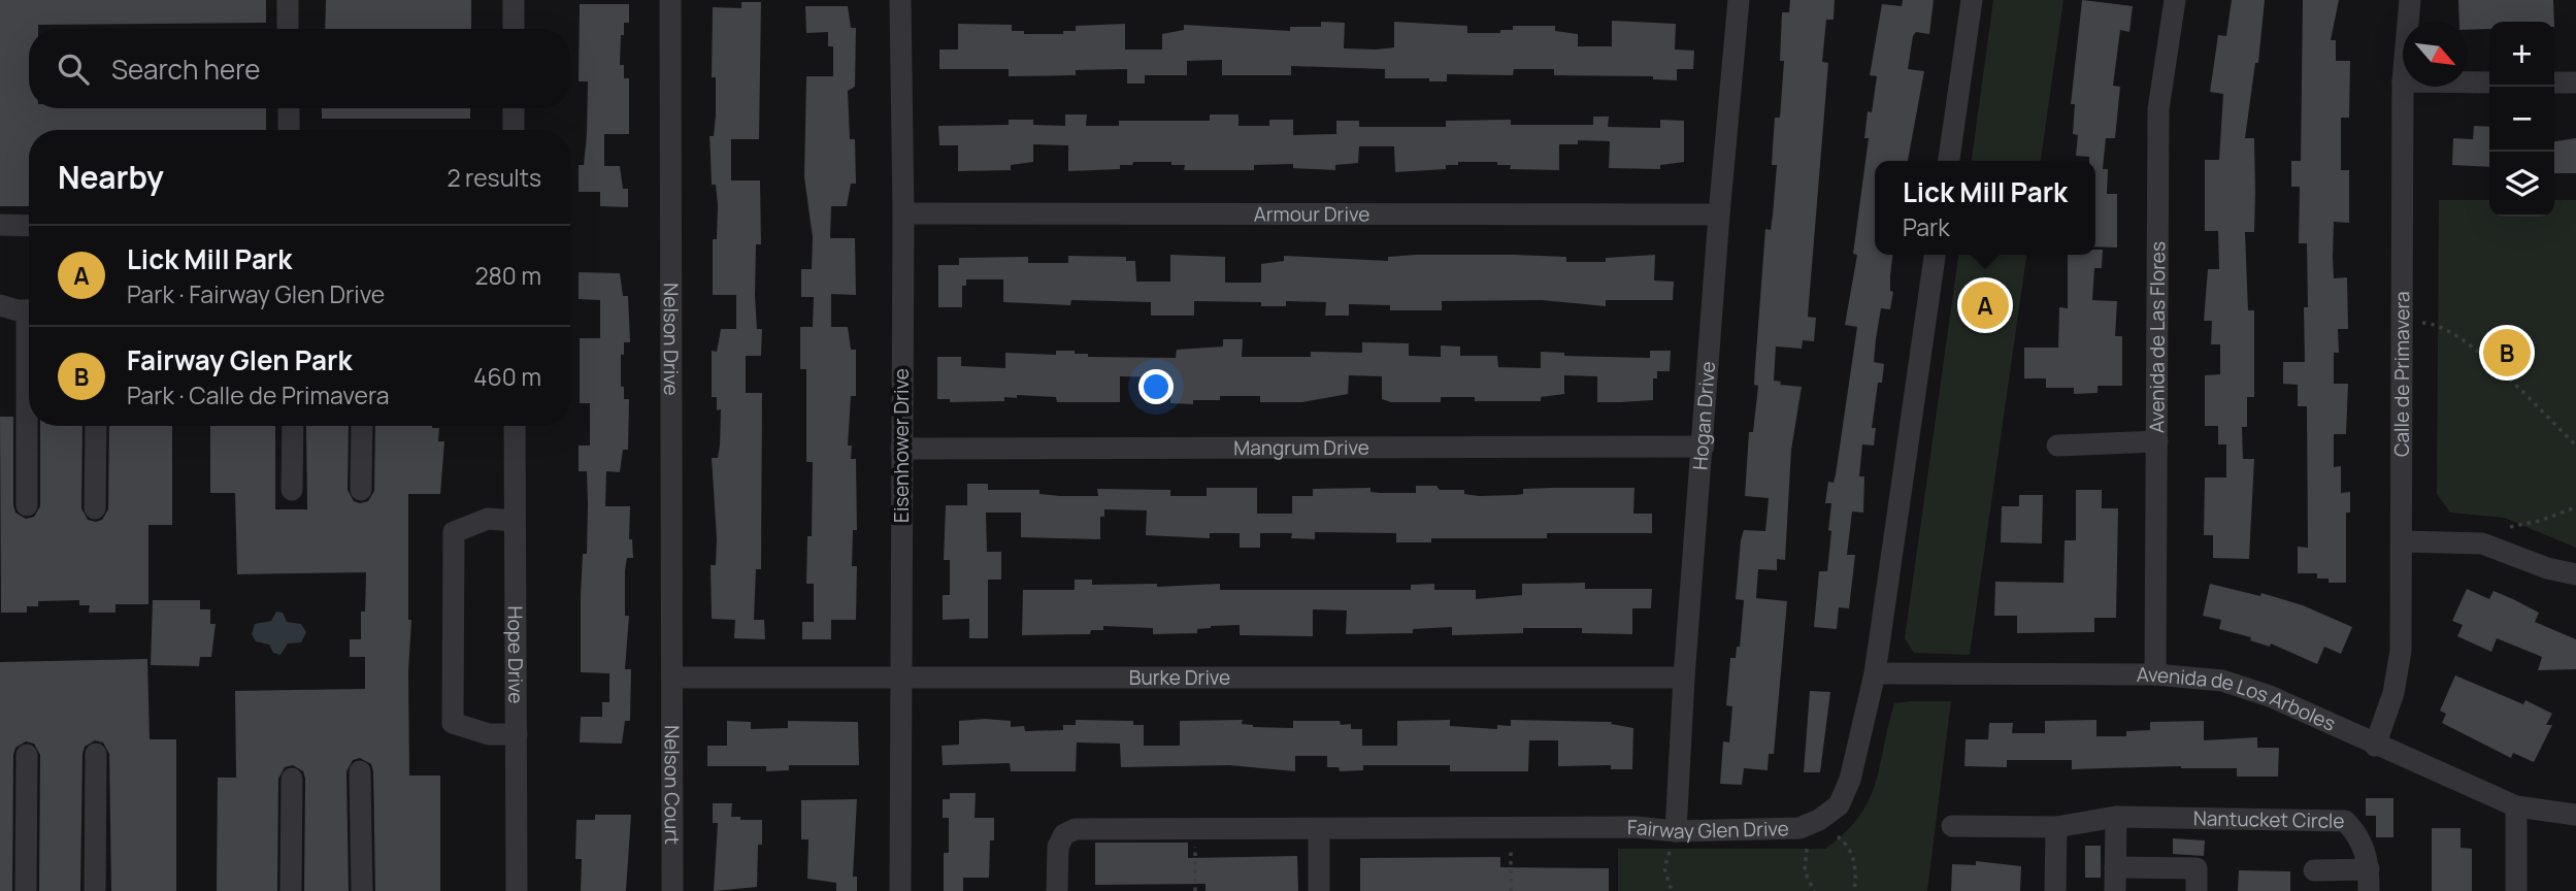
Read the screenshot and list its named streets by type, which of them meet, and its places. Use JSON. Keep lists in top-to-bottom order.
{
  "streets": {
    "street": [
      "Armour Drive",
      "Avenida de Las Flores",
      "Nelson Drive",
      "Calle de Primavera",
      "Hogan Drive",
      "Eisenhower Drive",
      "Mangrum Drive",
      "Hope Drive",
      "Burke Drive",
      "Avenida de Los Arboles",
      "Nelson Court",
      "Nantucket Circle",
      "Fairway Glen Drive"
    ]
  },
  "crossings": [
    ["Armour Drive", "Hogan Drive"],
    ["Armour Drive", "Eisenhower Drive"],
    ["Avenida de Las Flores", "Avenida de Los Arboles"],
    ["Nelson Drive", "Burke Drive"],
    ["Nelson Drive", "Nelson Court"],
    ["Calle de Primavera", "Avenida de Los Arboles"],
    ["Hogan Drive", "Mangrum Drive"],
    ["Hogan Drive", "Burke Drive"],
    ["Hogan Drive", "Fairway Glen Drive"],
    ["Eisenhower Drive", "Mangrum Drive"],
    ["Eisenhower Drive", "Burke Drive"],
    ["Burke Drive", "Nelson Court"],
    ["Avenida de Los Arboles", "Fairway Glen Drive"]
  ],
  "north": "bottom right",
  "page": {
    "map_buttons": ["+", "−"],
    "search": "Search here",
    "heading": ["Nearby", "2 results"],
    "popup": ["Lick Mill Park", "Park"],
    "list": [
      {
        "mark": "A",
        "name": "Lick Mill Park",
        "note": "Park · Fairway Glen Drive",
        "value": "280 m"
      },
      {
        "mark": "B",
        "name": "Fairway Glen Park",
        "note": "Park · Calle de Primavera",
        "value": "460 m"
      }
    ],
    "pins": ["A", "B"]
  }
}
